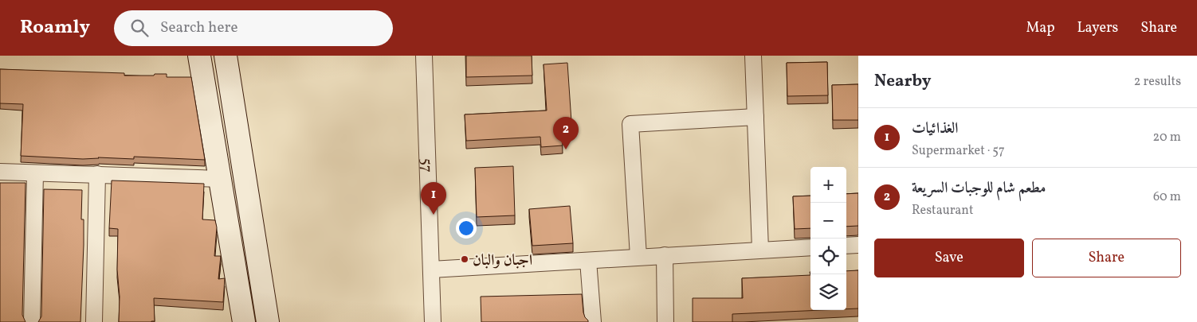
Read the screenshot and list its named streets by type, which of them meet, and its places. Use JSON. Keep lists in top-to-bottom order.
{
  "streets": {
    "street": ["57"]
  },
  "places": ["اجبان والبان"],
  "page": {
    "header": "Roamly",
    "search": "Search here",
    "nav": ["Map", "Layers", "Share"],
    "heading": ["Nearby", "2 results"],
    "list": [
      {
        "mark": "1",
        "name": "الغذائيات",
        "note": "Supermarket · 57",
        "value": "20 m"
      },
      {
        "mark": "2",
        "name": "مطعم شام للوجبات السريعة",
        "note": "Restaurant",
        "value": "60 m"
      }
    ],
    "pins": ["2", "1"],
    "map_buttons": ["+", "−"],
    "buttons": ["Save", "Share"]
  }
}
